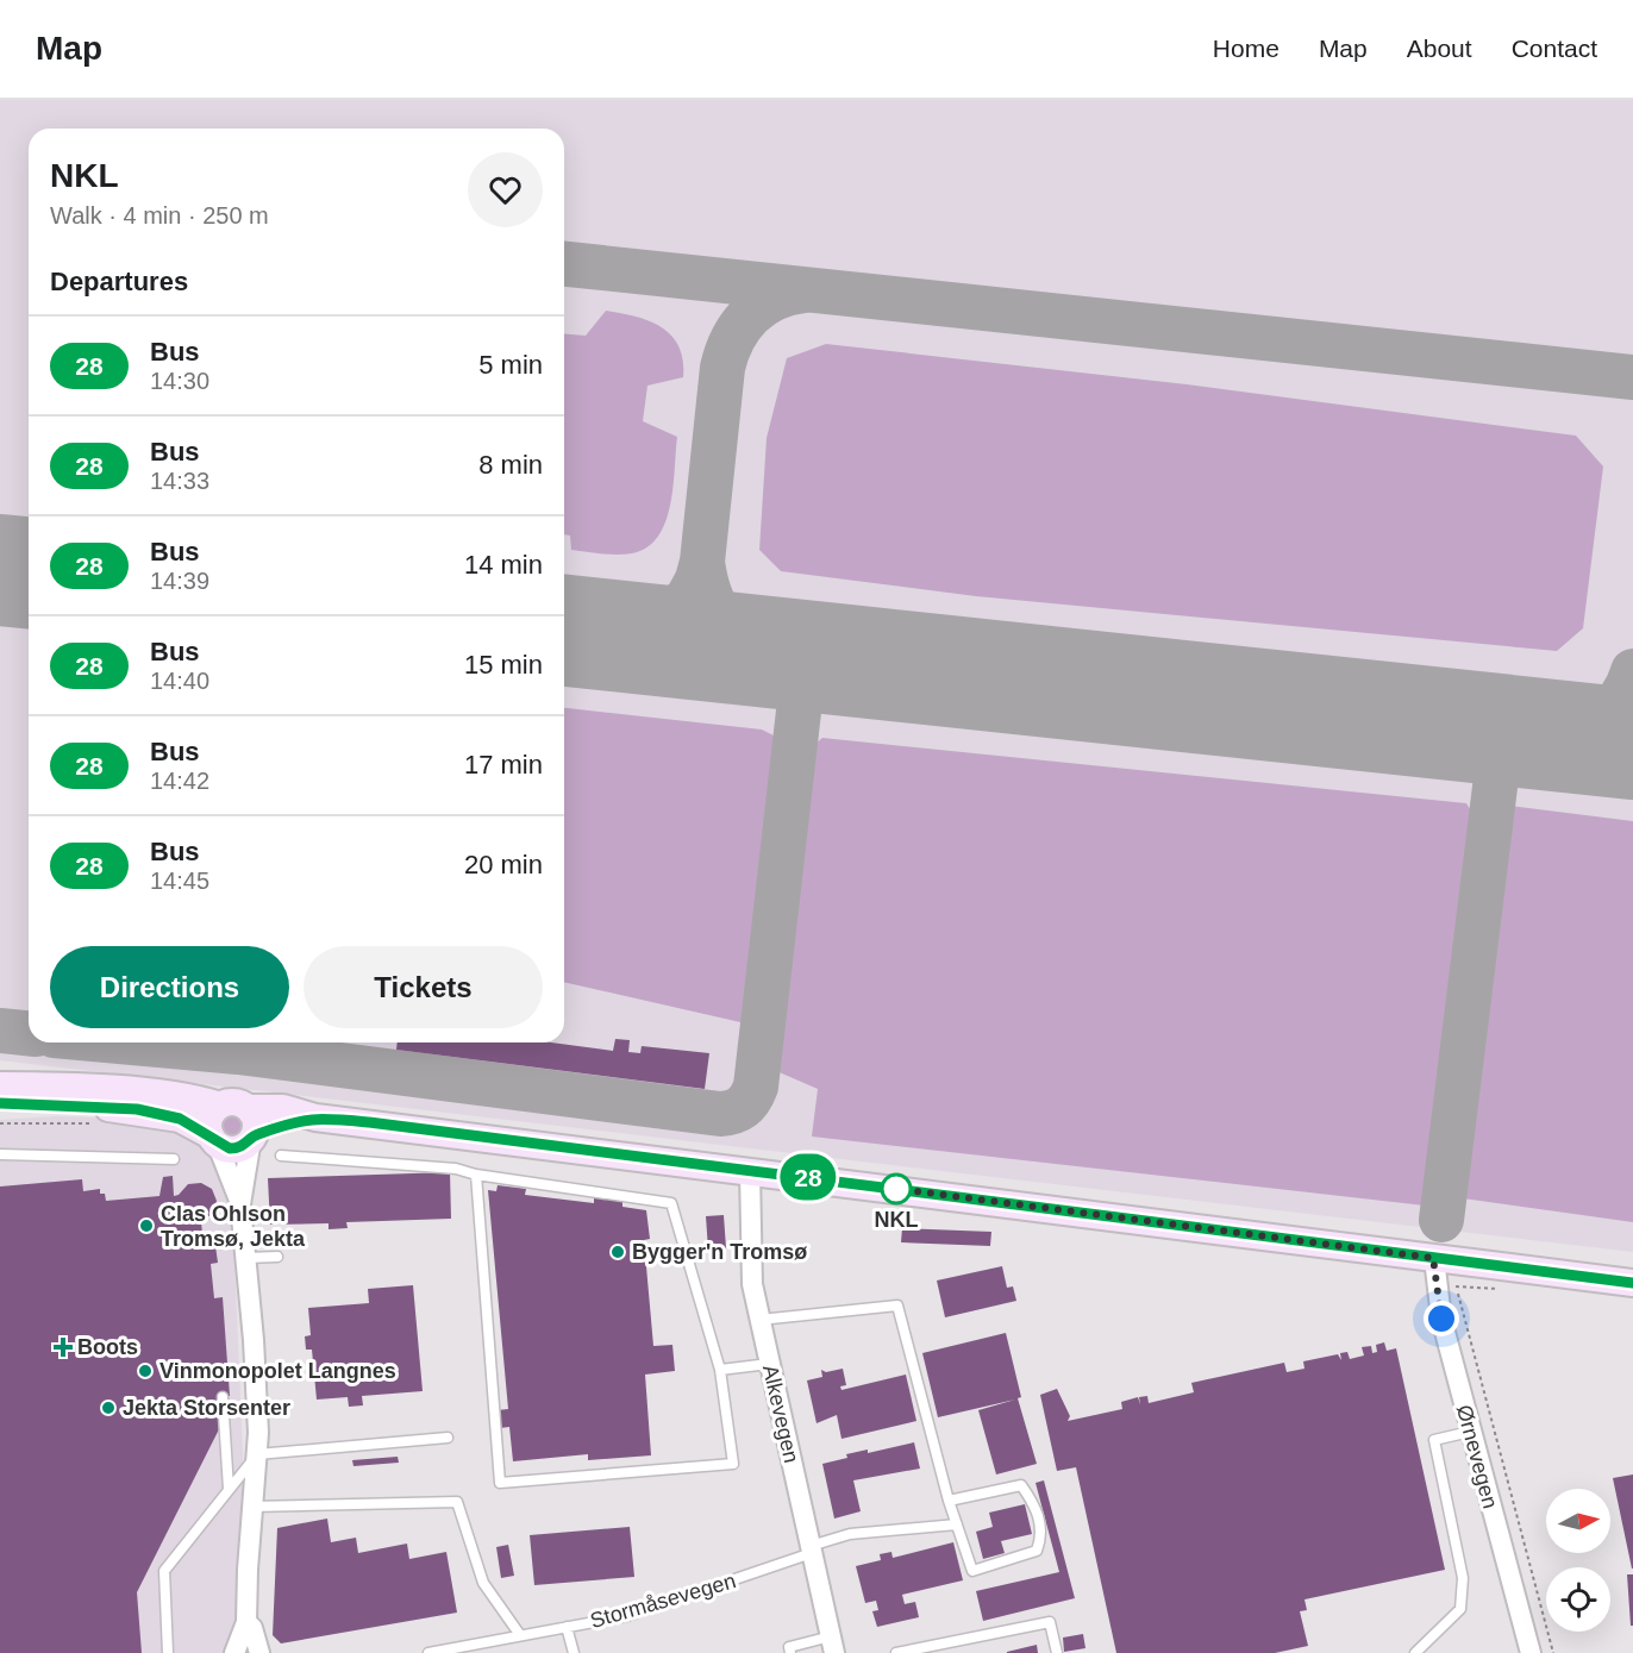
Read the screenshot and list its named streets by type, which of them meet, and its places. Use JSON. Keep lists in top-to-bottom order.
{
  "streets": {
    "street": ["Alkevegen", "Ørnevegen"],
    "lane": ["Stormåsevegen"]
  },
  "crossings": [
    ["Alkevegen", "Stormåsevegen"]
  ],
  "places": {
    "other": [
      "NKL",
      "Clas Ohlson Tromsø, Jekta",
      "Bygger'n Tromsø",
      "Vinmonopolet Langnes",
      "Jekta Storsenter"
    ],
    "health": ["Boots"]
  },
  "lines": ["bus line 28"],
  "north": "right",
  "page": {
    "header": "Map",
    "nav": [
      "Home",
      "Map",
      "About",
      "Contact"
    ],
    "on_map": "28",
    "heading": [
      ["NKL", "Walk · 4 min · 250 m"],
      "Departures"
    ],
    "list": [
      {
        "mark": "28",
        "name": "Bus",
        "note": "14:30",
        "value": "5 min"
      },
      {
        "mark": "28",
        "name": "Bus",
        "note": "14:33",
        "value": "8 min"
      },
      {
        "mark": "28",
        "name": "Bus",
        "note": "14:39",
        "value": "14 min"
      },
      {
        "mark": "28",
        "name": "Bus",
        "note": "14:40",
        "value": "15 min"
      },
      {
        "mark": "28",
        "name": "Bus",
        "note": "14:42",
        "value": "17 min"
      },
      {
        "mark": "28",
        "name": "Bus",
        "note": "14:45",
        "value": "20 min"
      }
    ],
    "buttons": ["Directions", "Tickets"]
  }
}
